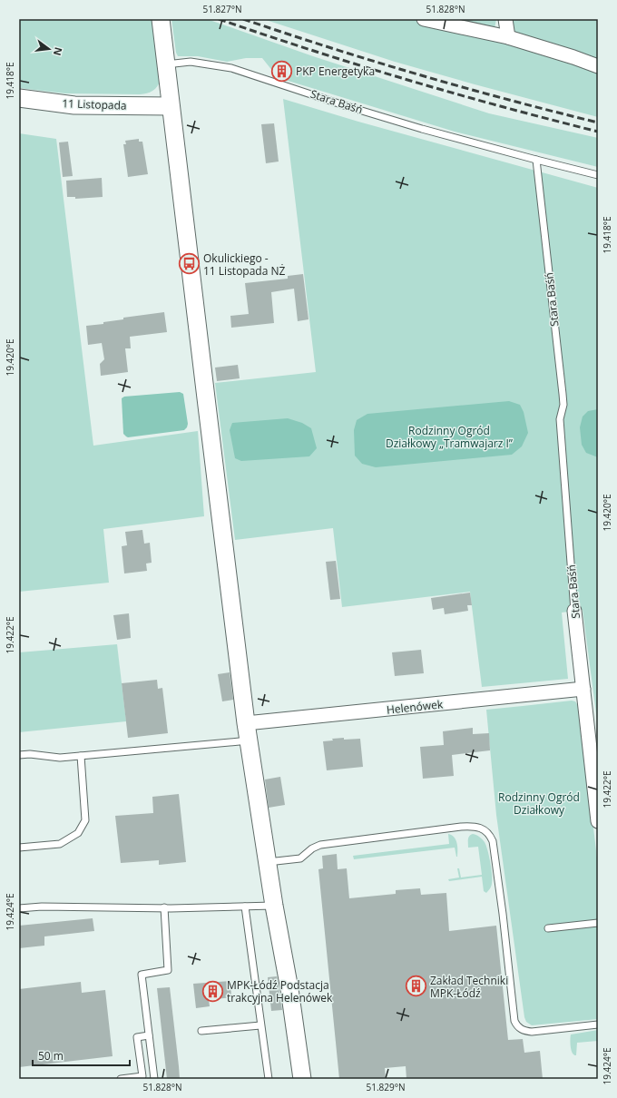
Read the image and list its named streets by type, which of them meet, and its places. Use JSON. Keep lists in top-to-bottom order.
{
  "streets": {
    "street": ["Stara Baśń", "11 Listopada", "Helenówek"]
  },
  "crossings": [
    ["Stara Baśń", "Helenówek"]
  ],
  "parks": ["Rodzinny Ogród Działkowy „Tramwajarz I”", "Rodzinny Ogród Działkowy"],
  "places": {
    "building": ["PKP Energetyka", "Zakład Techniki MPK-Łódź", "MPK-Łódź Podstacja trakcyjna Helenówek"],
    "bus stop": ["Okulickiego - 11 Listopada NŻ"]
  },
  "scale_bar": "50 m",
  "north": "right",
  "coordinates": [
    "51.827°N",
    "51.828°N",
    "19.418°E",
    "19.420°E",
    "19.422°E",
    "19.424°E",
    "51.829°N"
  ]
}
